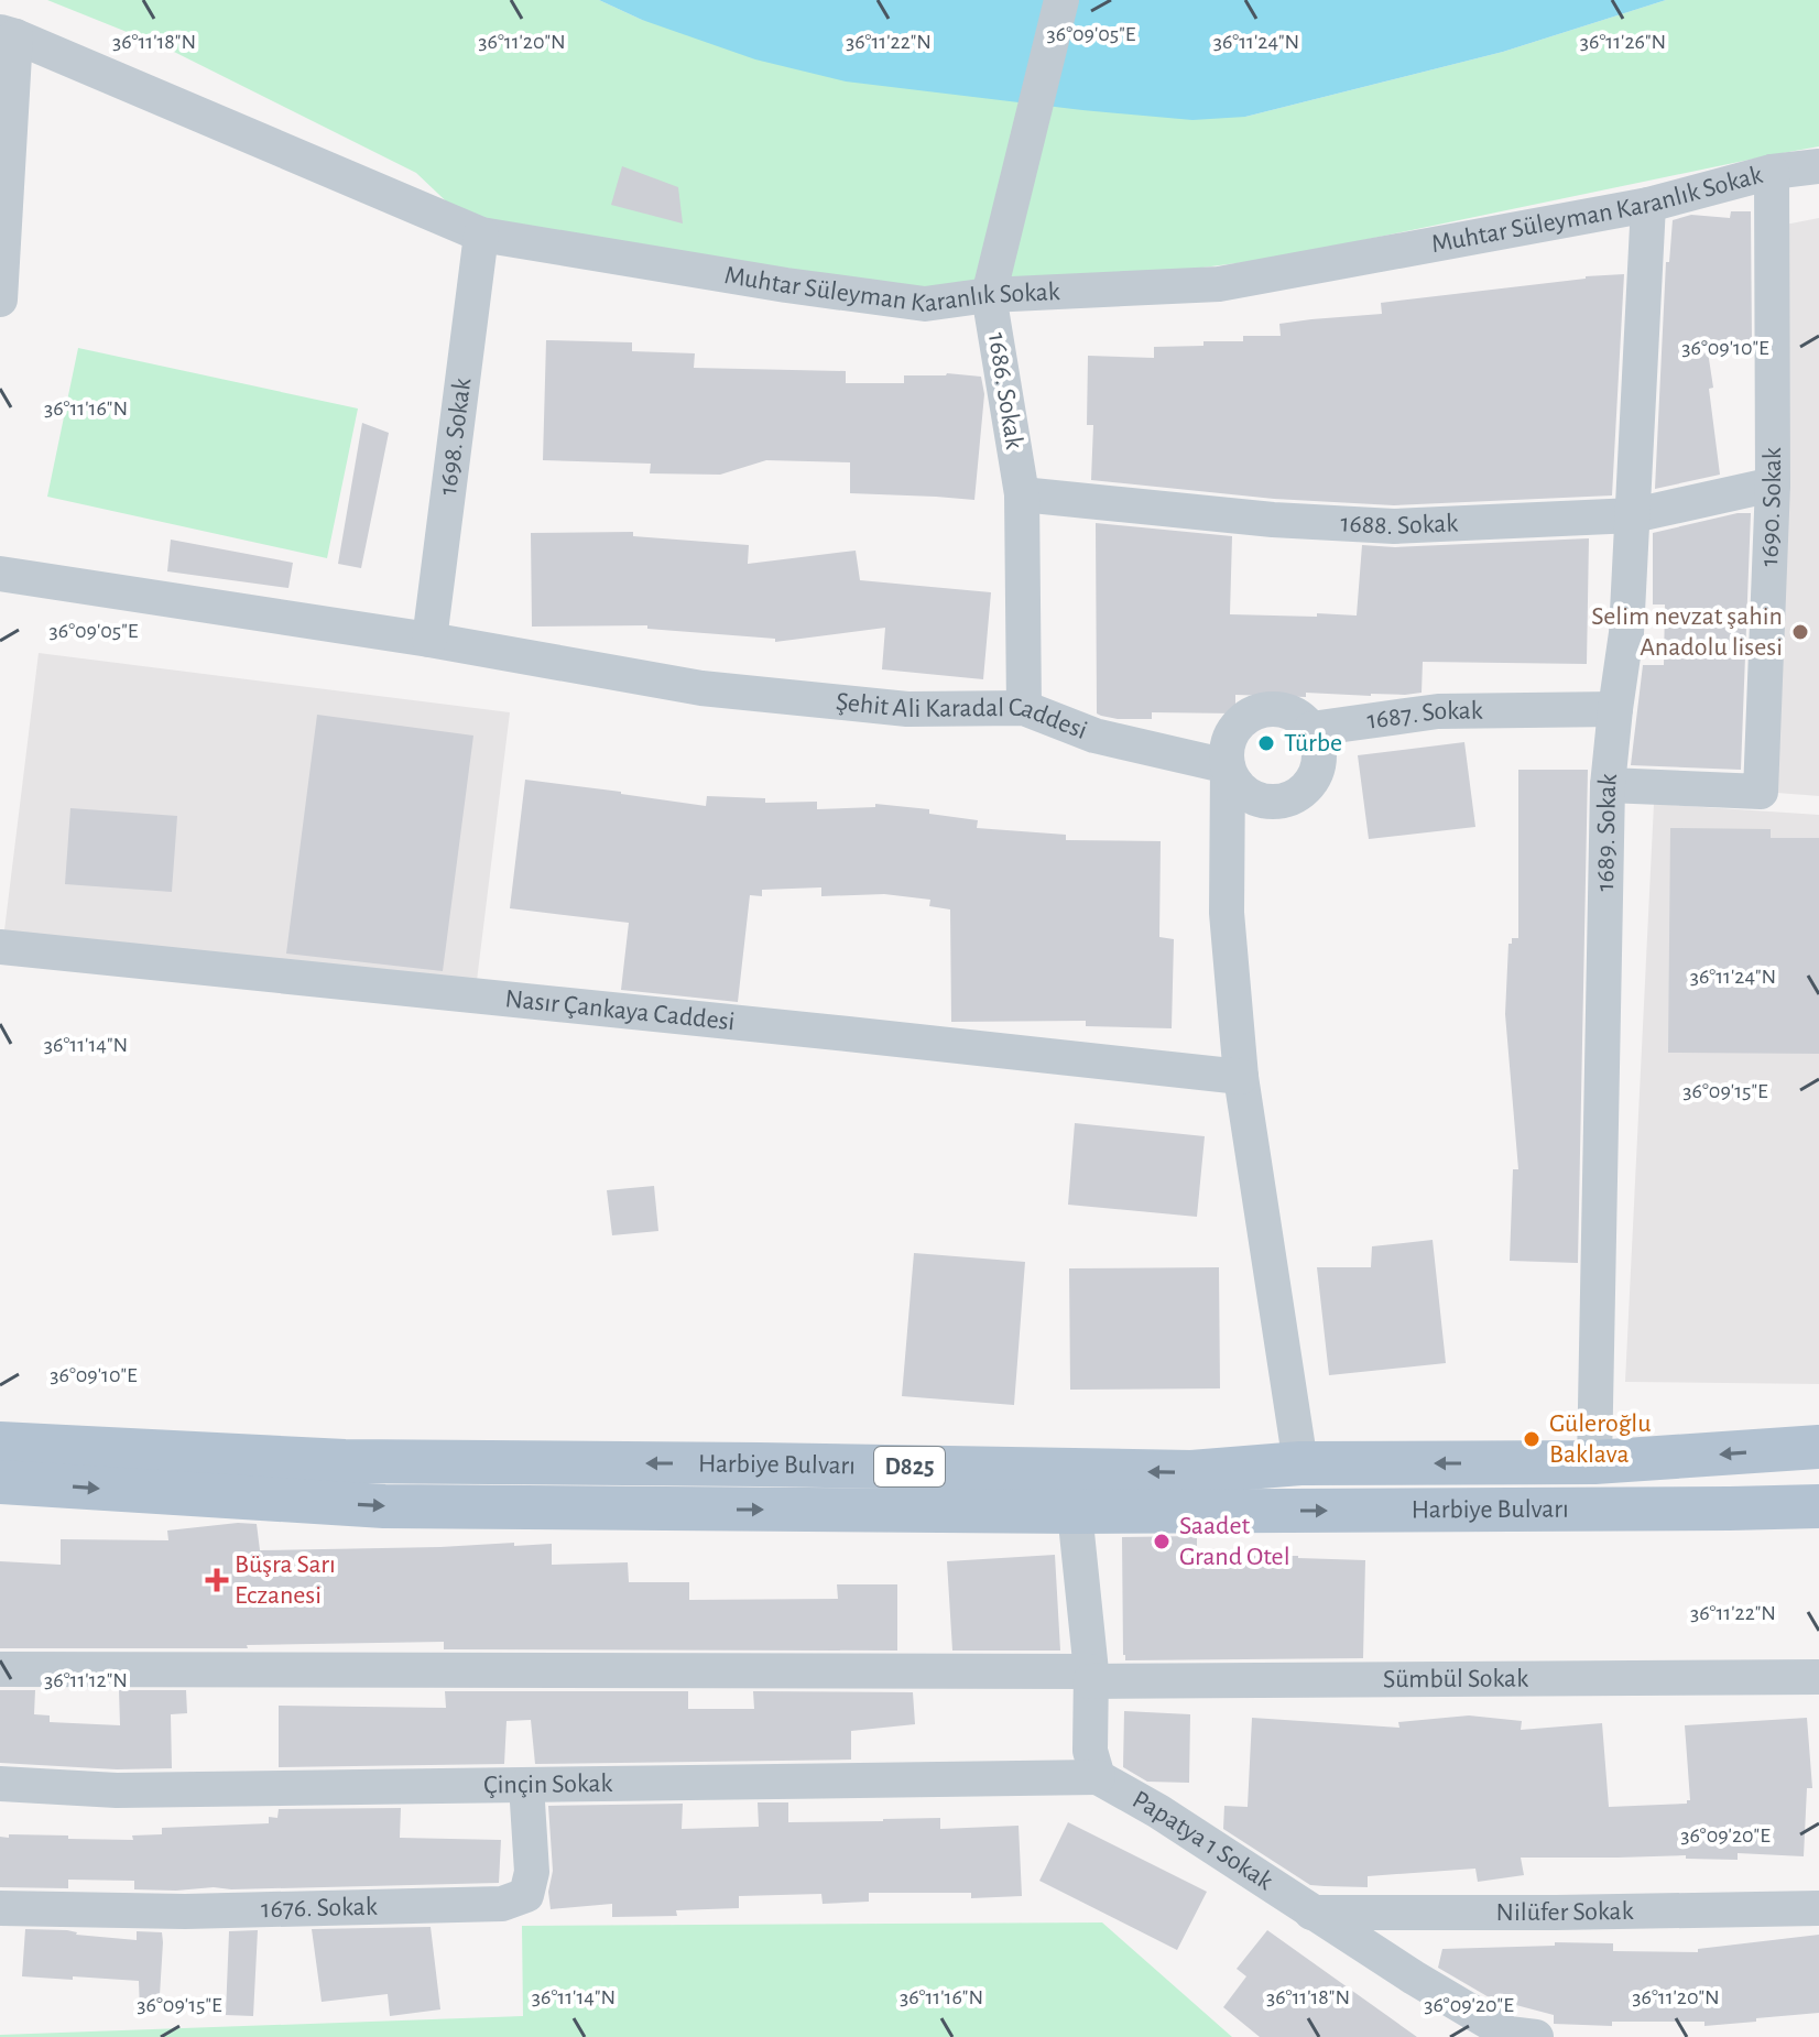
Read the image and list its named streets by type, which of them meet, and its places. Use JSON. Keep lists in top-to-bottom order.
{
  "streets": {
    "main road": ["Harbiye Bulvarı", "D825"],
    "street": [
      "Muhtar Süleyman Karanlık Sokak",
      "1686. Sokak",
      "1698. Sokak",
      "1690. Sokak",
      "1688. Sokak",
      "1687. Sokak",
      "Şehit Ali Karadal Caddesi",
      "1689. Sokak",
      "Nasır Çankaya Caddesi",
      "Sümbül Sokak",
      "Çinçin Sokak",
      "Papatya 1 Sokak",
      "1676. Sokak",
      "Nilüfer Sokak"
    ]
  },
  "crossings": [
    ["Muhtar Süleyman Karanlık Sokak", "1686. Sokak"],
    ["Muhtar Süleyman Karanlık Sokak", "1698. Sokak"],
    ["Muhtar Süleyman Karanlık Sokak", "1690. Sokak"],
    ["Muhtar Süleyman Karanlık Sokak", "1689. Sokak"],
    ["1686. Sokak", "1688. Sokak"],
    ["1686. Sokak", "Şehit Ali Karadal Caddesi"],
    ["1698. Sokak", "Şehit Ali Karadal Caddesi"],
    ["1690. Sokak", "1688. Sokak"],
    ["1690. Sokak", "1689. Sokak"],
    ["1688. Sokak", "1689. Sokak"],
    ["1687. Sokak", "Şehit Ali Karadal Caddesi"],
    ["1687. Sokak", "1689. Sokak"],
    ["1689. Sokak", "Harbiye Bulvarı"],
    ["Çinçin Sokak", "Papatya 1 Sokak"],
    ["Çinçin Sokak", "1676. Sokak"],
    ["Papatya 1 Sokak", "Nilüfer Sokak"]
  ],
  "places": {
    "other": [
      "Selim nevzat şahin Anadolu lisesi",
      "Türbe",
      "Güleroğlu Baklava",
      "Saadet Grand Otel"
    ],
    "health": ["Büşra Sarı Eczanesi"]
  },
  "coordinates": [
    "36°09'05\"E",
    "36°11'26\"N",
    "36°11'18\"N",
    "36°11'20\"N",
    "36°11'22\"N",
    "36°11'24\"N",
    "36°09'10\"E",
    "36°11'16\"N",
    "36°11'14\"N",
    "36°09'15\"E",
    "36°11'12\"N",
    "36°09'20\"E"
  ]
}
